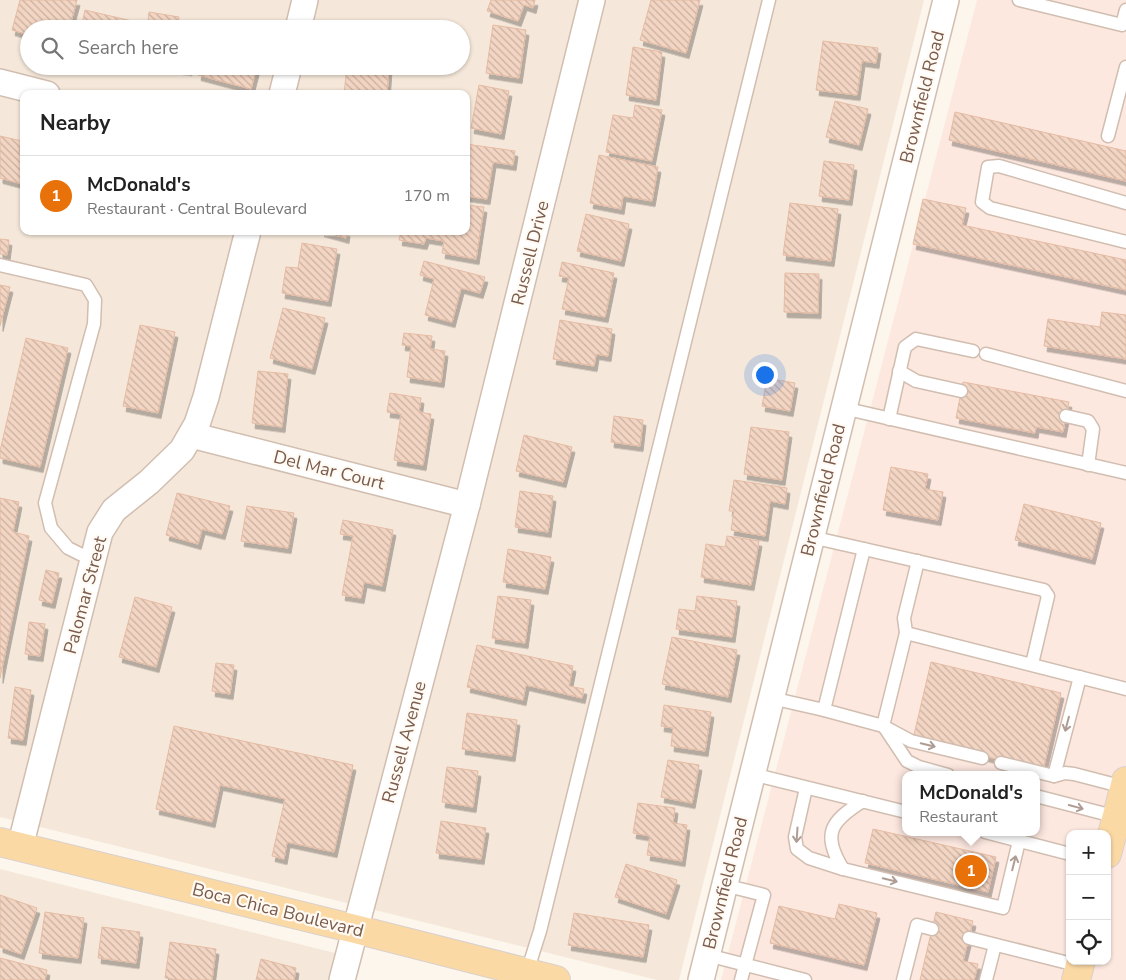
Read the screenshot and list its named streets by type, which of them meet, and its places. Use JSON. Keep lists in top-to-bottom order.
{
  "streets": {
    "main road": ["Boca Chica Boulevard"],
    "street": [
      "Brownfield Road",
      "Russell Drive",
      "Del Mar Court",
      "Palomar Street",
      "Russell Avenue"
    ]
  },
  "crossings": [
    ["Russell Drive", "Del Mar Court"],
    ["Russell Drive", "Russell Avenue"],
    ["Del Mar Court", "Palomar Street"],
    ["Del Mar Court", "Russell Avenue"],
    ["Palomar Street", "Boca Chica Boulevard"],
    ["Russell Avenue", "Boca Chica Boulevard"]
  ],
  "page": {
    "search": "Search here",
    "heading": "Nearby",
    "list": [
      {
        "mark": "1",
        "name": "McDonald's",
        "note": "Restaurant · Central Boulevard",
        "value": "170 m"
      }
    ],
    "popup": ["McDonald's", "Restaurant"],
    "map_buttons": ["+", "−"],
    "pins": "1"
  }
}
